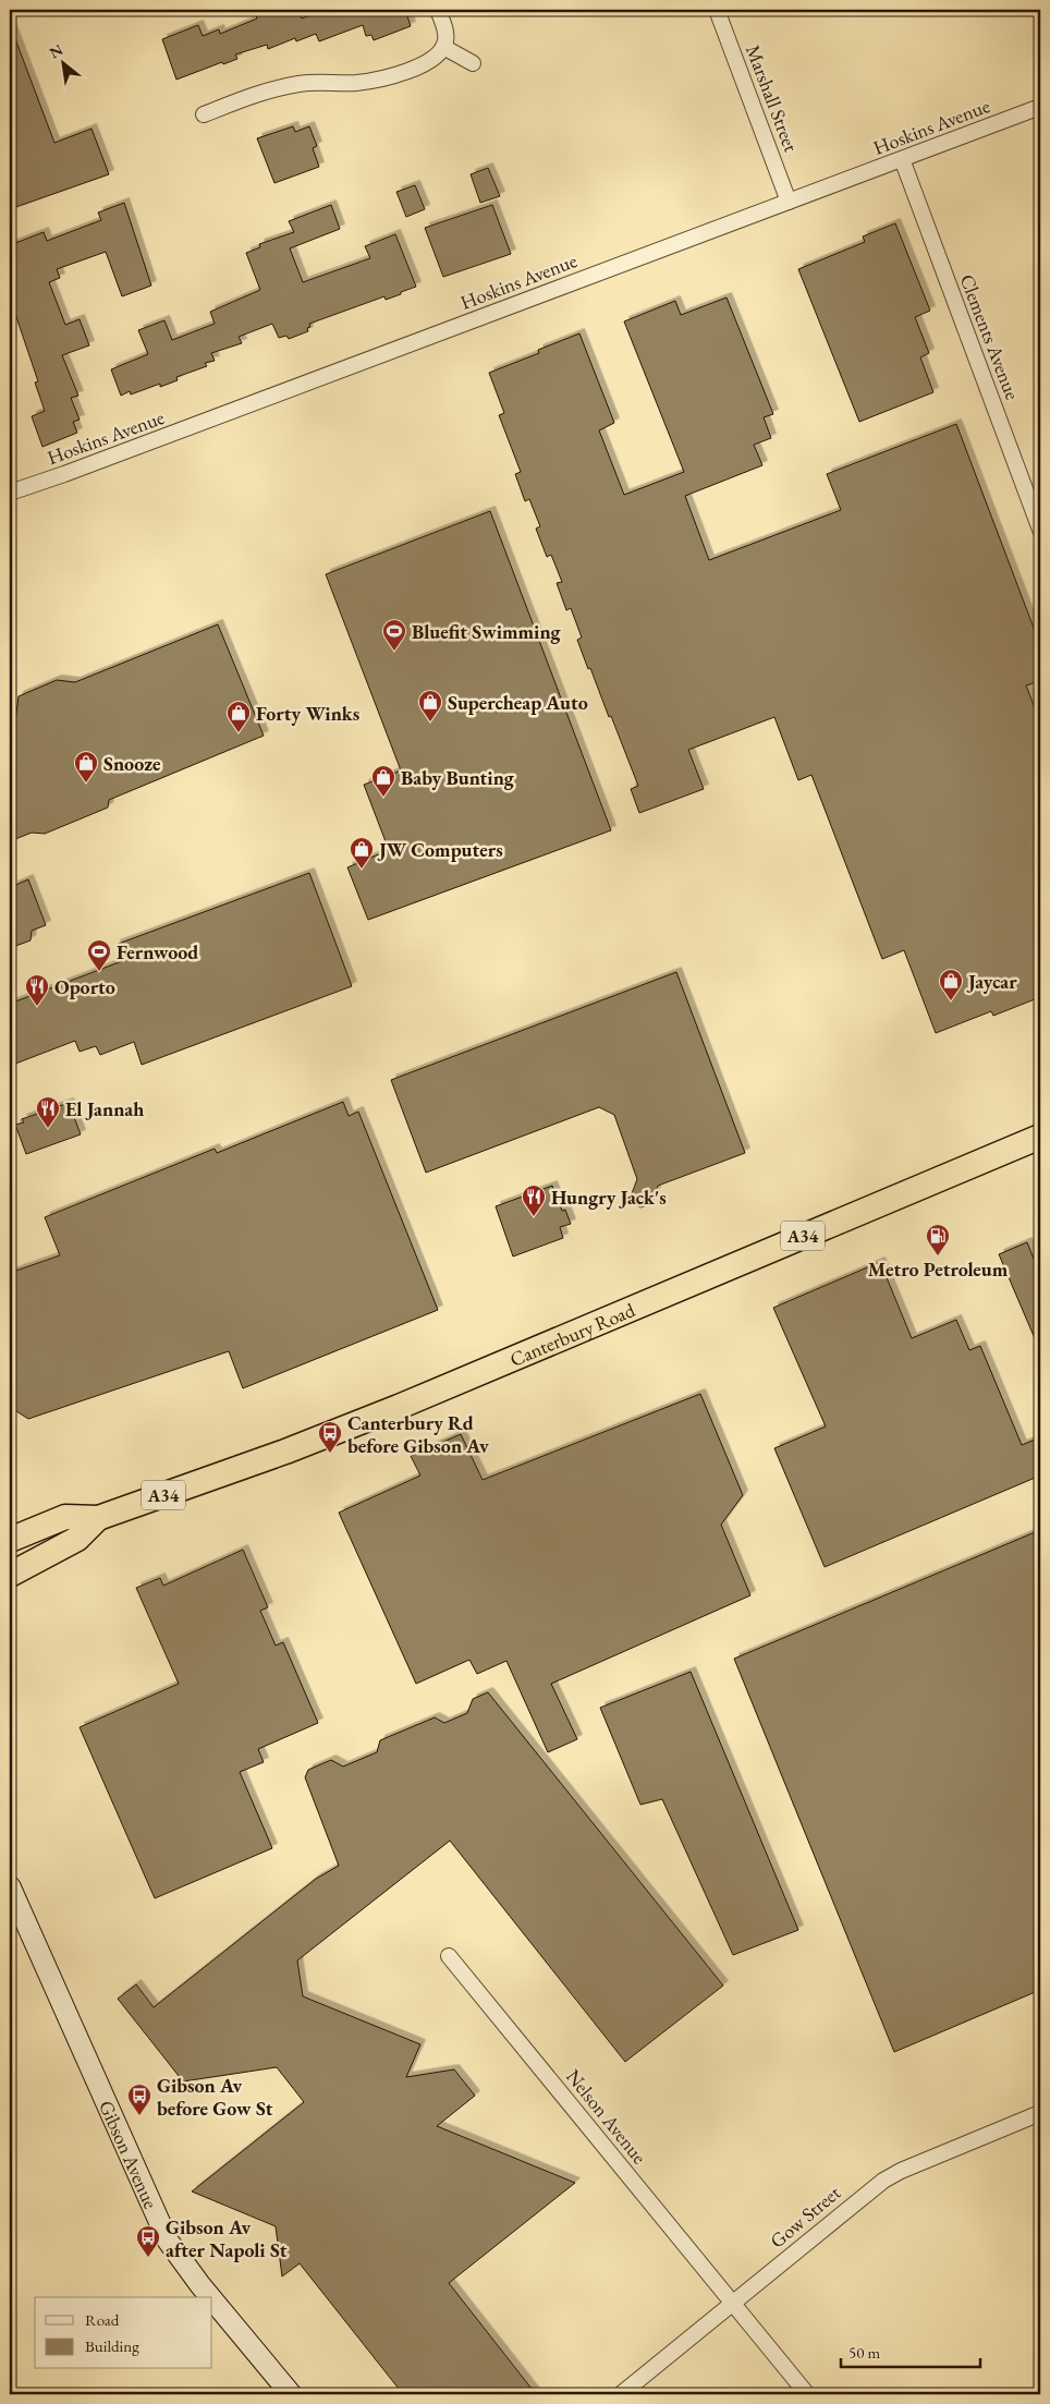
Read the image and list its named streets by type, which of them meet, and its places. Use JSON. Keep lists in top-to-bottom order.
{
  "streets": {
    "highway": ["A34", "Canterbury Road"],
    "main road": ["Gibson Avenue"],
    "street": [
      "Marshall Street",
      "Hoskins Avenue",
      "Clements Avenue",
      "Nelson Avenue",
      "Gow Street"
    ]
  },
  "crossings": [
    ["Marshall Street", "Hoskins Avenue"],
    ["Hoskins Avenue", "Clements Avenue"],
    ["Nelson Avenue", "Gow Street"]
  ],
  "places": {
    "sports": ["Bluefit Swimming", "Fernwood"],
    "shop": [
      "Supercheap Auto",
      "Forty Winks",
      "Snooze",
      "Baby Bunting",
      "JW Computers",
      "Jaycar"
    ],
    "restaurant": ["Oporto", "El Jannah", "Hungry Jack's"],
    "fuel station": ["Metro Petroleum"],
    "bus stop": ["Canterbury Rd before Gibson Av", "Gibson Av before Gow St", "Gibson Av after Napoli St"]
  },
  "legend": ["Road", "Building"],
  "scale_bar": "50 m",
  "north": "top left"
}
